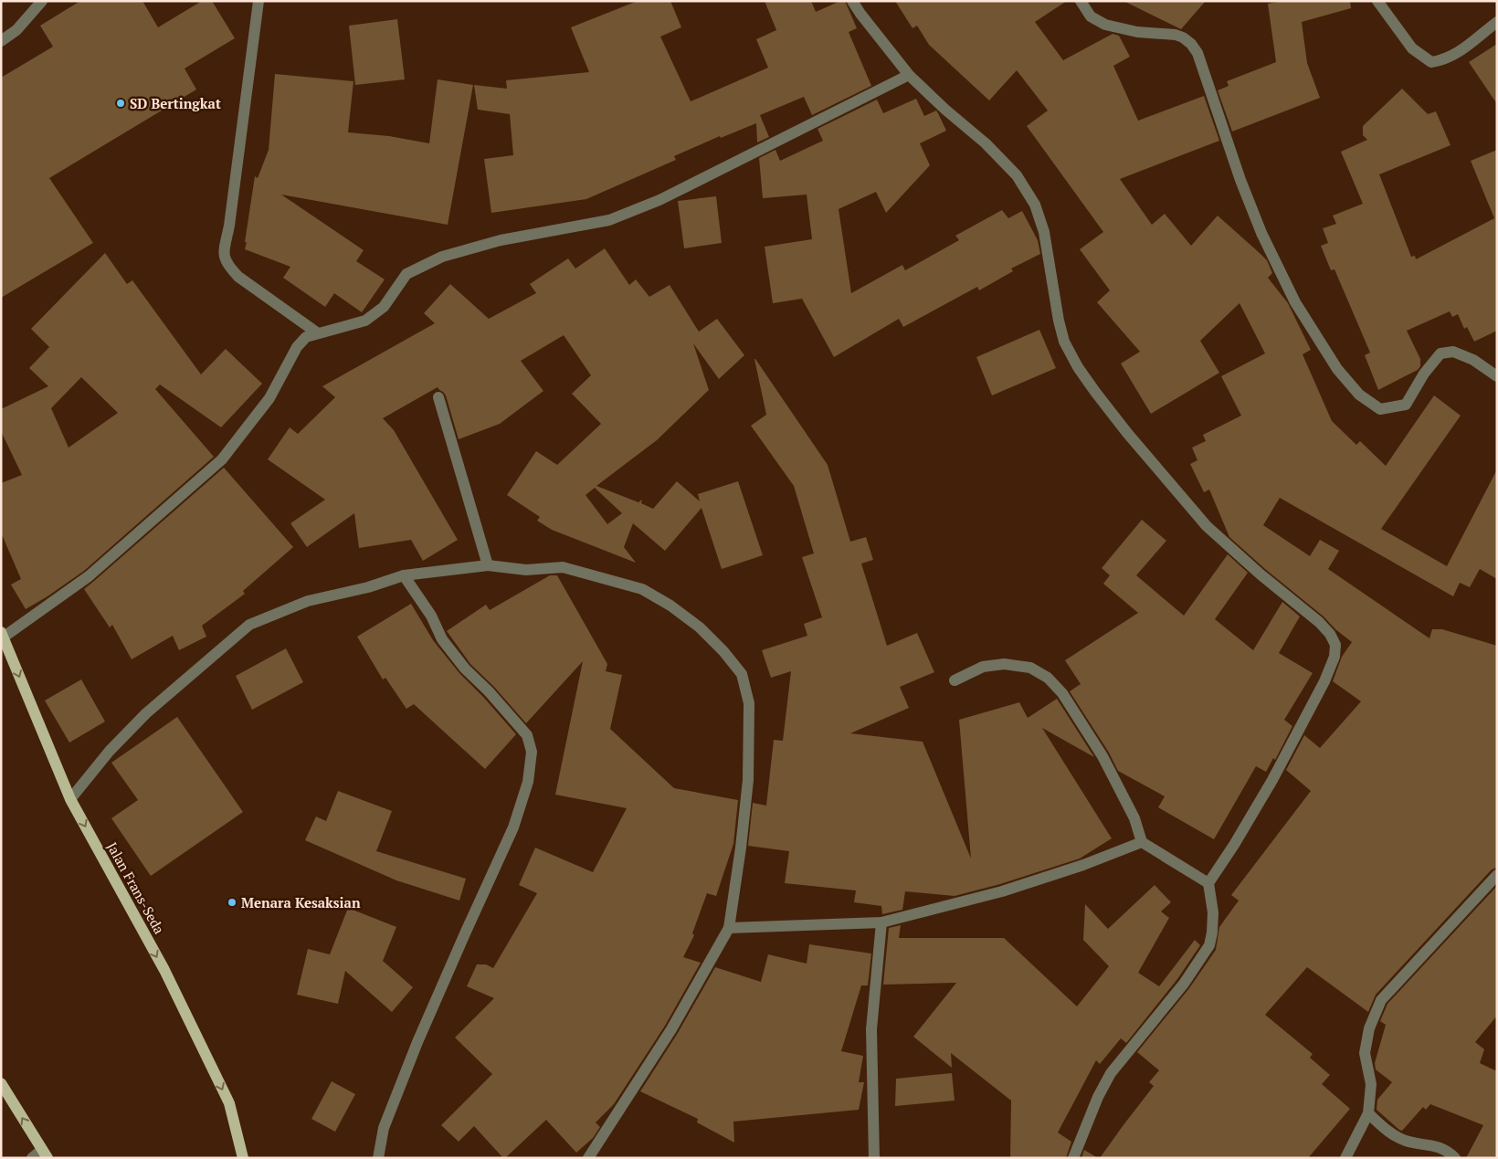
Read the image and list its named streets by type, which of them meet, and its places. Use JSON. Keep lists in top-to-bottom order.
{
  "streets": {
    "main road": ["Jalan Frans-Seda"]
  },
  "one_way": ["Jalan Frans-Seda"],
  "places": ["SD Bertingkat", "Menara Kesaksian"]
}
